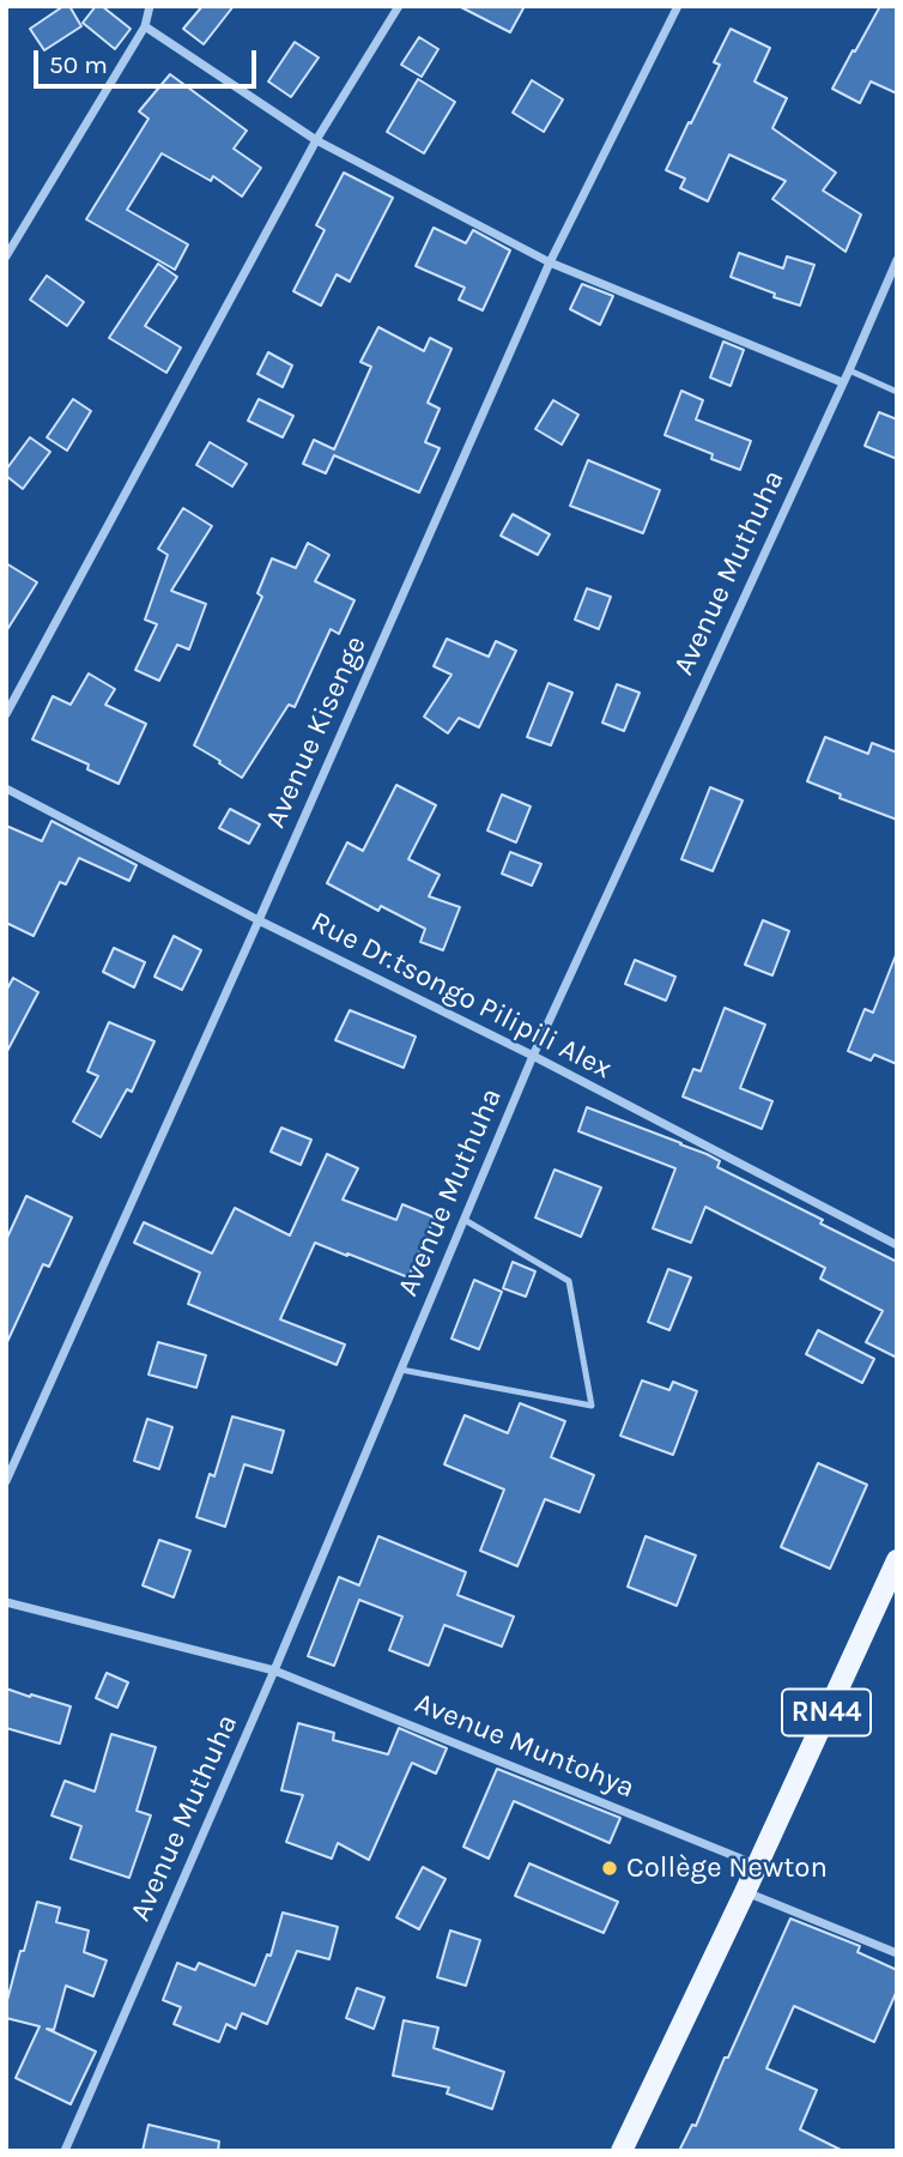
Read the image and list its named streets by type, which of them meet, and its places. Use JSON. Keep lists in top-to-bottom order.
{
  "streets": {
    "main road": ["RN44"],
    "street": [
      "Avenue Muthuha",
      "Avenue Kisenge",
      "Rue Dr.tsongo Pilipili Alex",
      "Avenue Muntohya"
    ]
  },
  "crossings": [
    ["Avenue Muthuha", "Rue Dr.tsongo Pilipili Alex"],
    ["Avenue Muthuha", "Avenue Muntohya"],
    ["Avenue Kisenge", "Rue Dr.tsongo Pilipili Alex"],
    ["RN44", "Avenue Muntohya"]
  ],
  "places": ["Collège Newton"],
  "scale_bar": "50 m"
}
